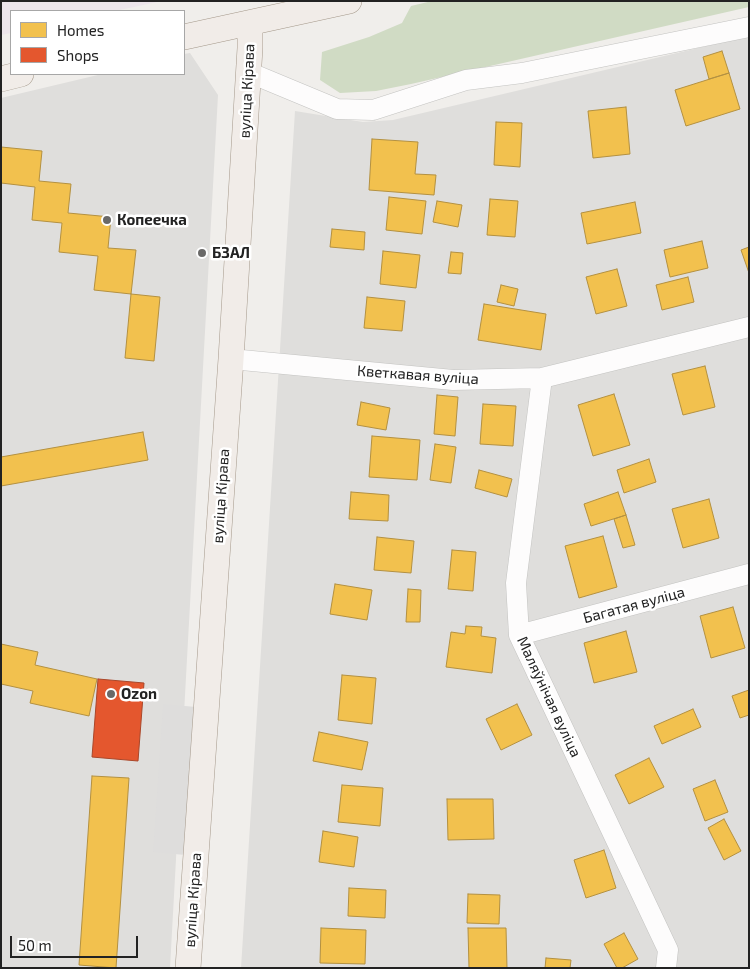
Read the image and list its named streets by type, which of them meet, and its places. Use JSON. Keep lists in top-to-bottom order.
{
  "streets": {
    "main road": ["вуліца Кірава"],
    "street": ["Кветкавая вуліца", "Багатая вуліца", "Маляўнічая вуліца"]
  },
  "crossings": [
    ["вуліца Кірава", "Кветкавая вуліца"],
    ["Кветкавая вуліца", "Маляўнічая вуліца"],
    ["Багатая вуліца", "Маляўнічая вуліца"]
  ],
  "places": ["Копеечка", "БЗАЛ", "Ozon"],
  "legend": ["Homes", "Shops"],
  "scale_bar": "50 m"
}
